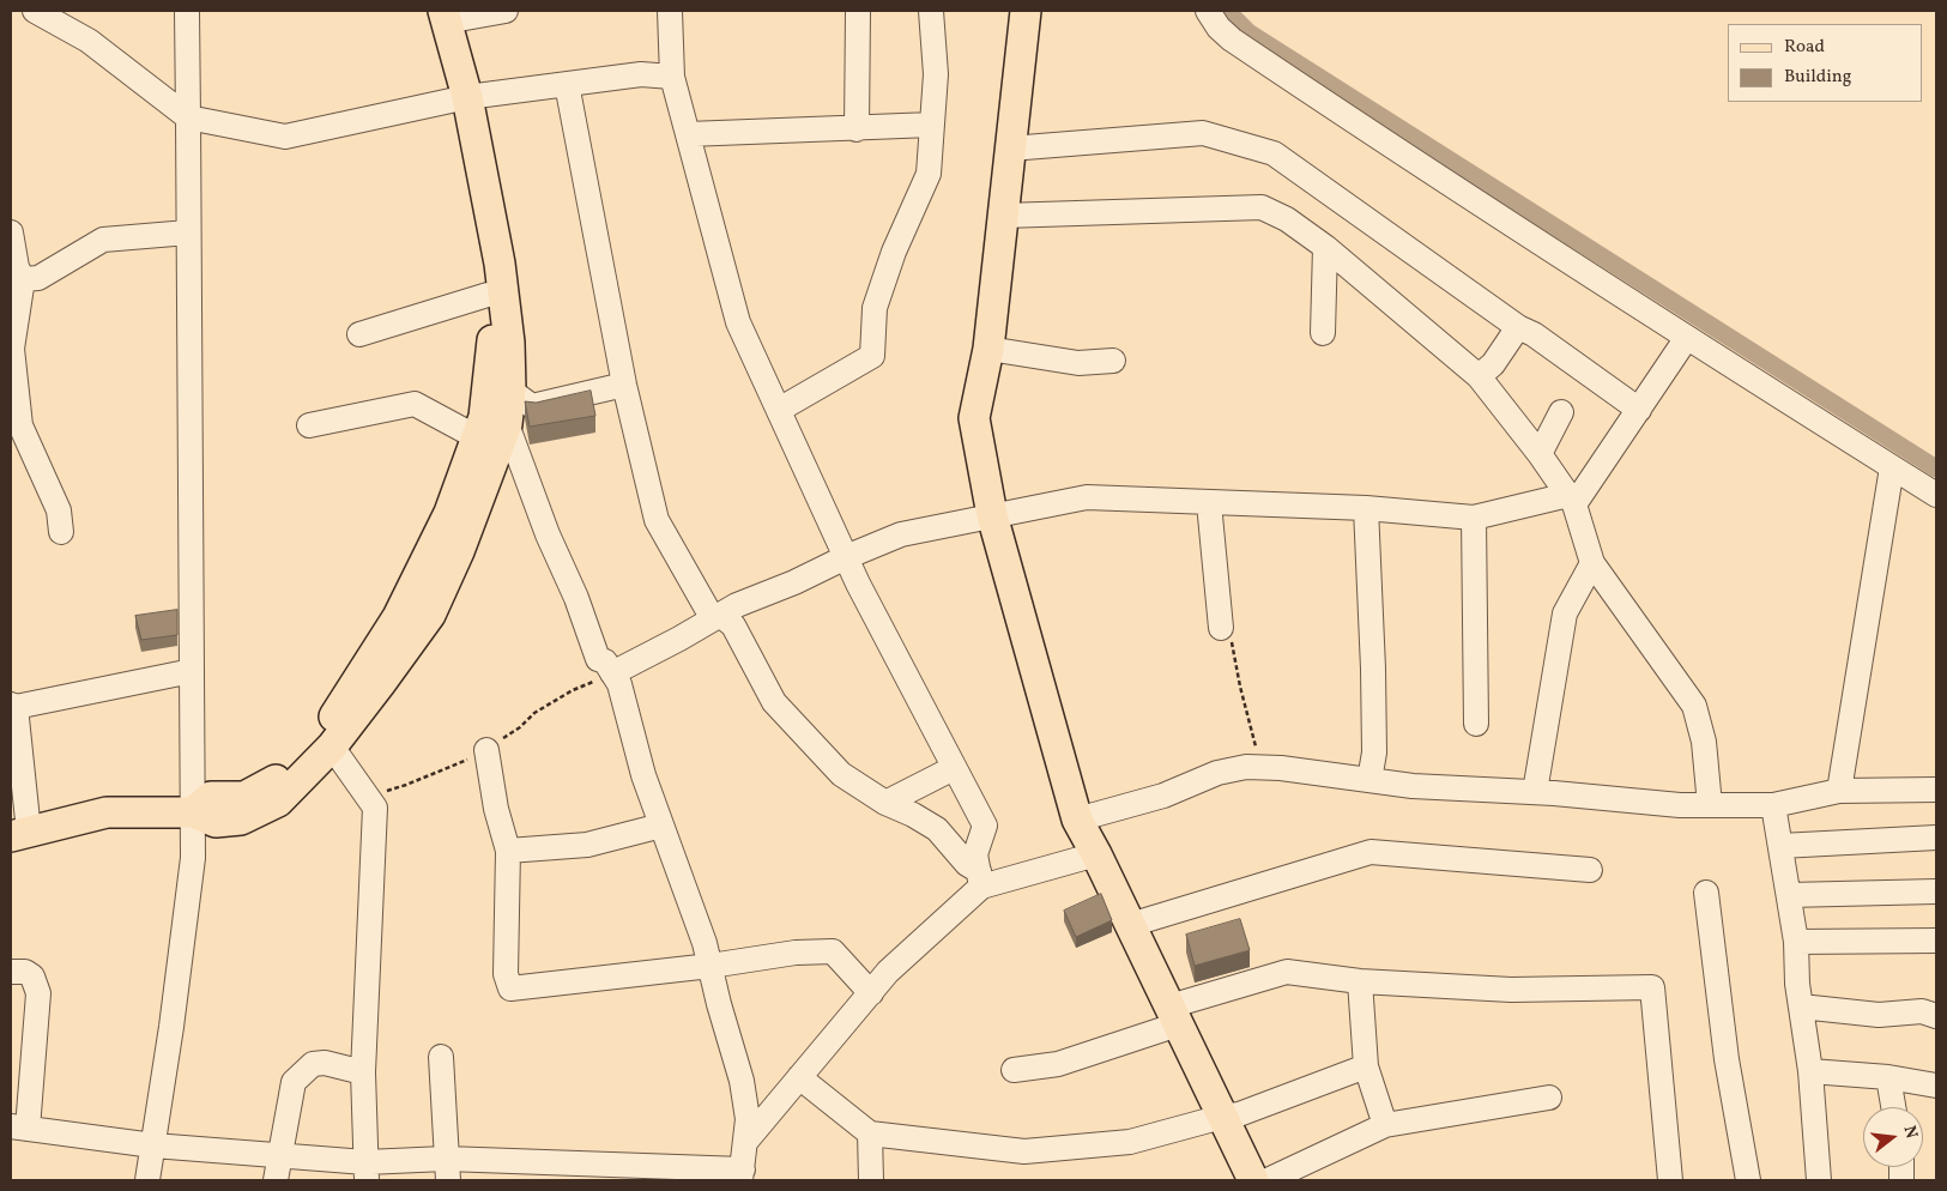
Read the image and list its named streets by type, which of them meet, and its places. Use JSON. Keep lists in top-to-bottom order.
{
  "legend": ["Road", "Building"],
  "north": "right"
}
